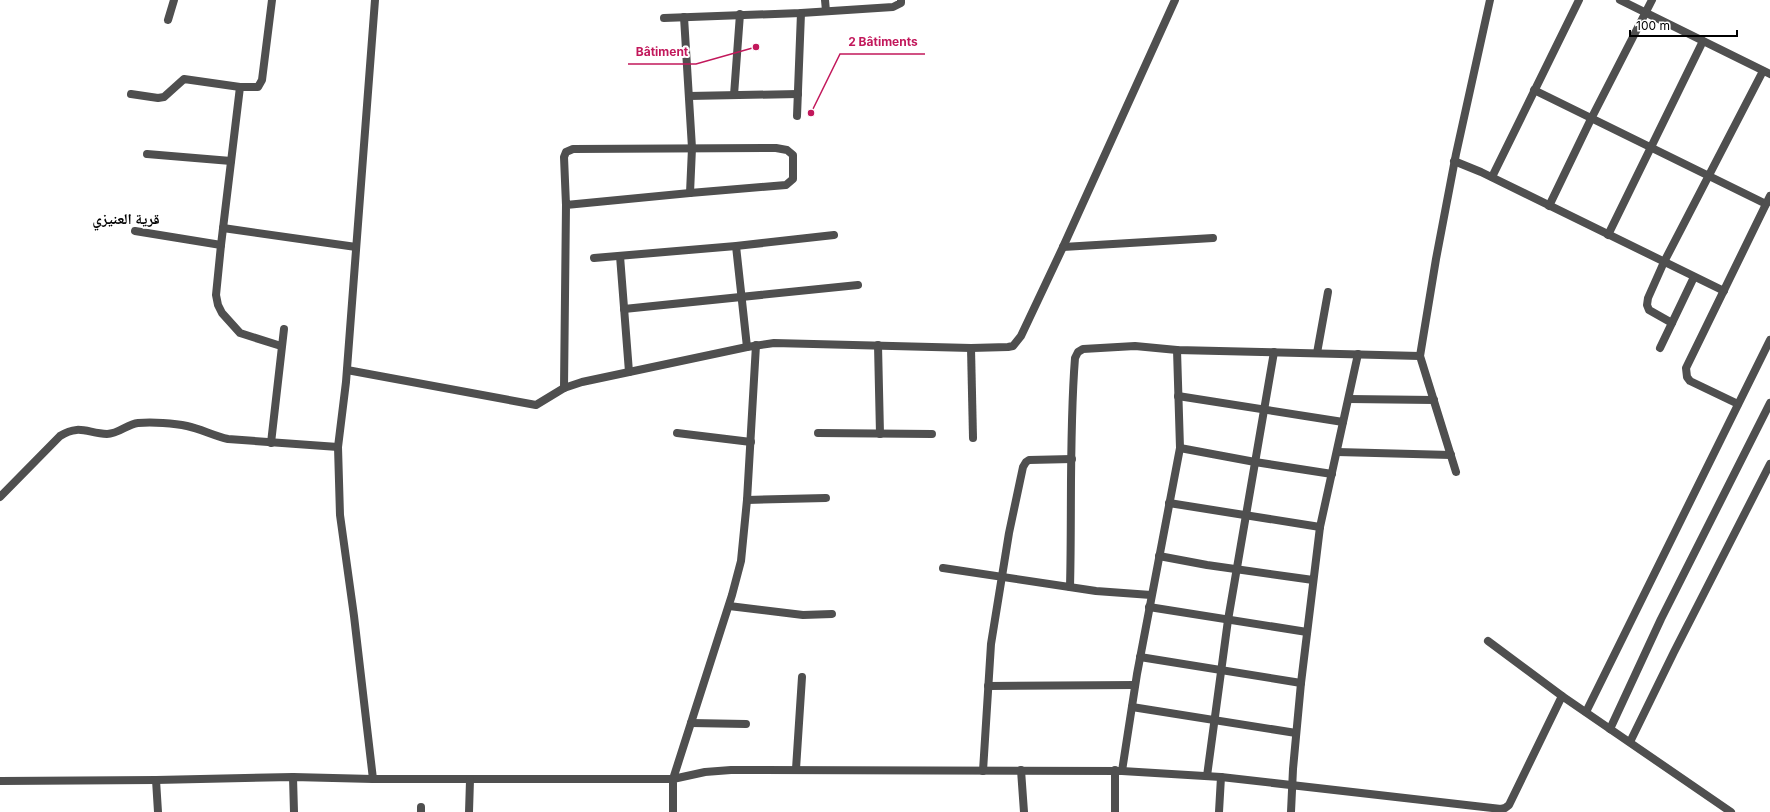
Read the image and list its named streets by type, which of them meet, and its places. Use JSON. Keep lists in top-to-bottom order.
{
  "districts": ["قرية العنيزي"],
  "places": ["Bâtiment", "2 Bâtiments"],
  "scale_bar": "100 m"
}
